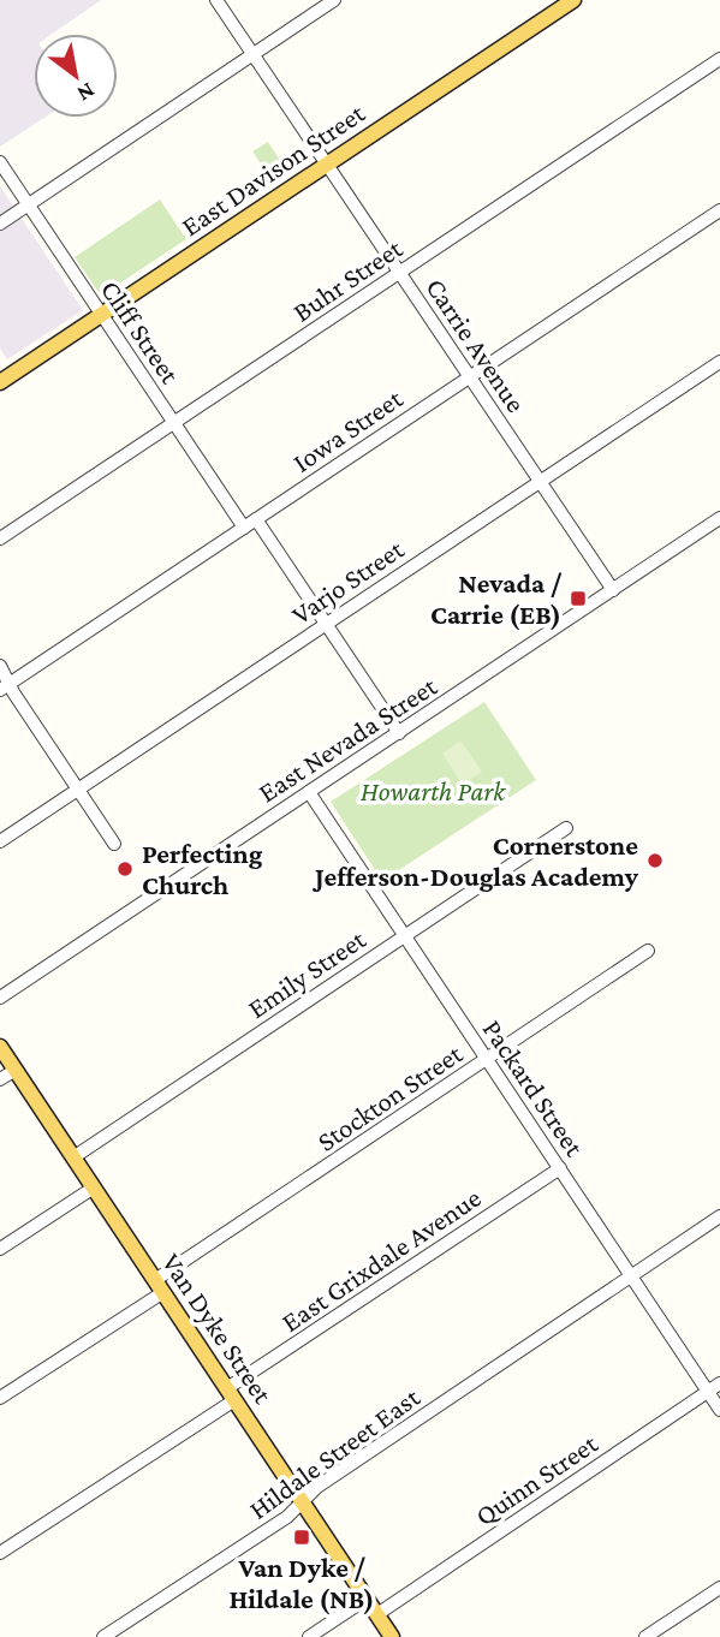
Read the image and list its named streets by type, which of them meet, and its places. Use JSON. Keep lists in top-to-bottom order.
{
  "streets": {
    "main road": ["East Davison Street", "Van Dyke Street"],
    "street": [
      "Buhr Street",
      "Cliff Street",
      "Carrie Avenue",
      "Iowa Street",
      "Varjo Street",
      "East Nevada Street",
      "Emily Street",
      "Packard Street",
      "Stockton Street",
      "East Grixdale Avenue",
      "Hildale Street East",
      "Quinn Street"
    ]
  },
  "crossings": [
    ["East Davison Street", "Cliff Street"],
    ["East Davison Street", "Carrie Avenue"],
    ["Buhr Street", "Cliff Street"],
    ["Buhr Street", "Carrie Avenue"],
    ["Cliff Street", "Iowa Street"],
    ["Carrie Avenue", "Iowa Street"],
    ["Carrie Avenue", "Varjo Street"],
    ["Carrie Avenue", "East Nevada Street"],
    ["East Nevada Street", "Packard Street"],
    ["Emily Street", "Packard Street"],
    ["Emily Street", "Van Dyke Street"],
    ["Packard Street", "Stockton Street"],
    ["Packard Street", "East Grixdale Avenue"],
    ["Packard Street", "Hildale Street East"],
    ["Packard Street", "Quinn Street"],
    ["Stockton Street", "Van Dyke Street"],
    ["East Grixdale Avenue", "Van Dyke Street"],
    ["Van Dyke Street", "Hildale Street East"],
    ["Van Dyke Street", "Quinn Street"]
  ],
  "parks": ["Howarth Park"],
  "places": {
    "transit": ["Nevada / Carrie (EB)", "Van Dyke / Hildale (NB)"],
    "other": ["Cornerstone Jefferson-Douglas Academy", "Perfecting Church"]
  },
  "north": "bottom right"
}
